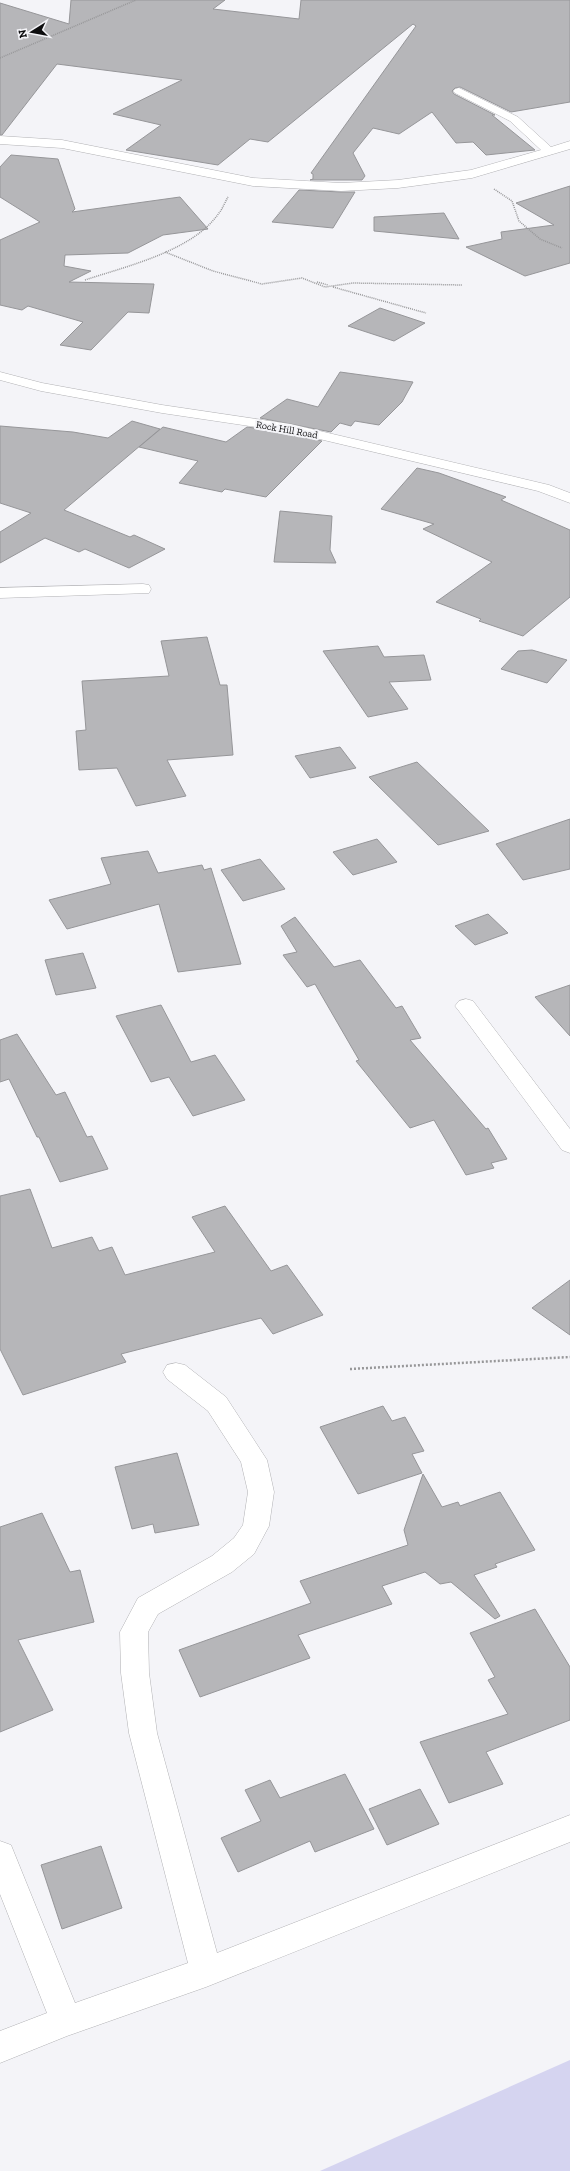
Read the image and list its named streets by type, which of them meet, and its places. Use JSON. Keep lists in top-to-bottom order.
{
  "streets": {
    "street": ["Rock Hill Road"]
  },
  "north": "left"
}
